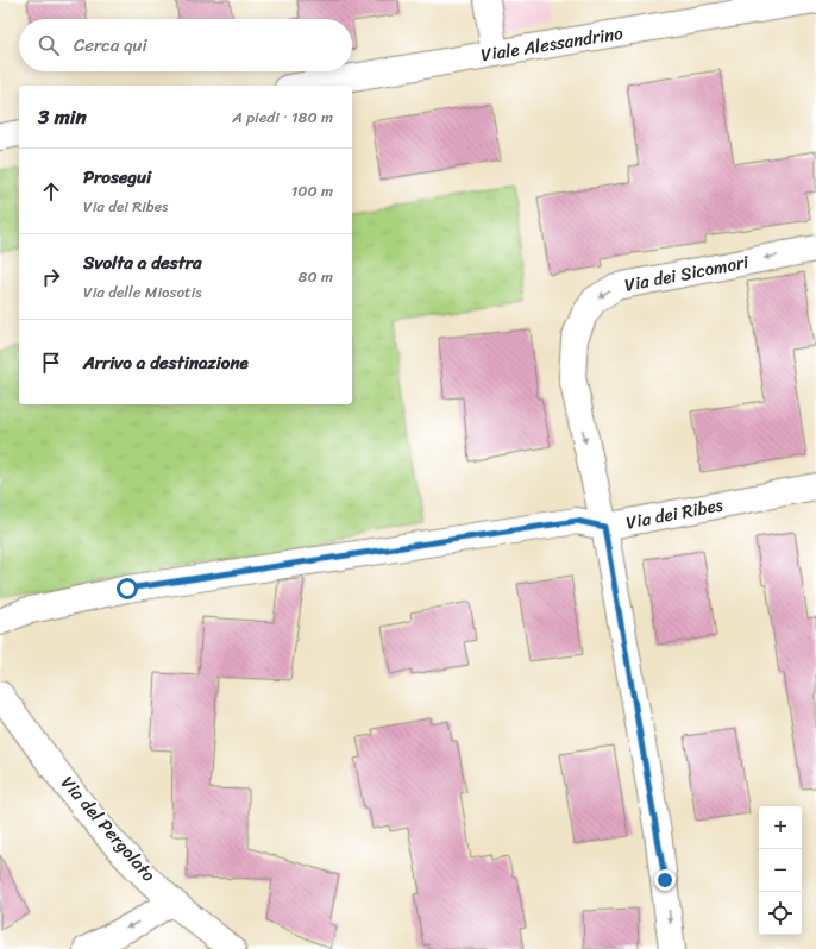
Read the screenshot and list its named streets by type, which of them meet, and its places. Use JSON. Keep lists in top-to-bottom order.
{
  "streets": {
    "street": [
      "Viale Alessandrino",
      "Via dei Sicomori",
      "Via dei Ribes",
      "Via del Pergolato"
    ]
  },
  "crossings": [
    ["Via dei Sicomori", "Via dei Ribes"]
  ],
  "one_way": ["Via dei Sicomori"],
  "page": {
    "search": "Cerca qui",
    "heading": ["3 min", "A piedi · 180 m"],
    "list": [
      ["Prosegui", "Via dei Ribes", "100 m"],
      ["Svolta a destra", "Via delle Miosotis", "80 m"],
      "Arrivo a destinazione"
    ],
    "map_buttons": ["+", "−"]
  }
}
